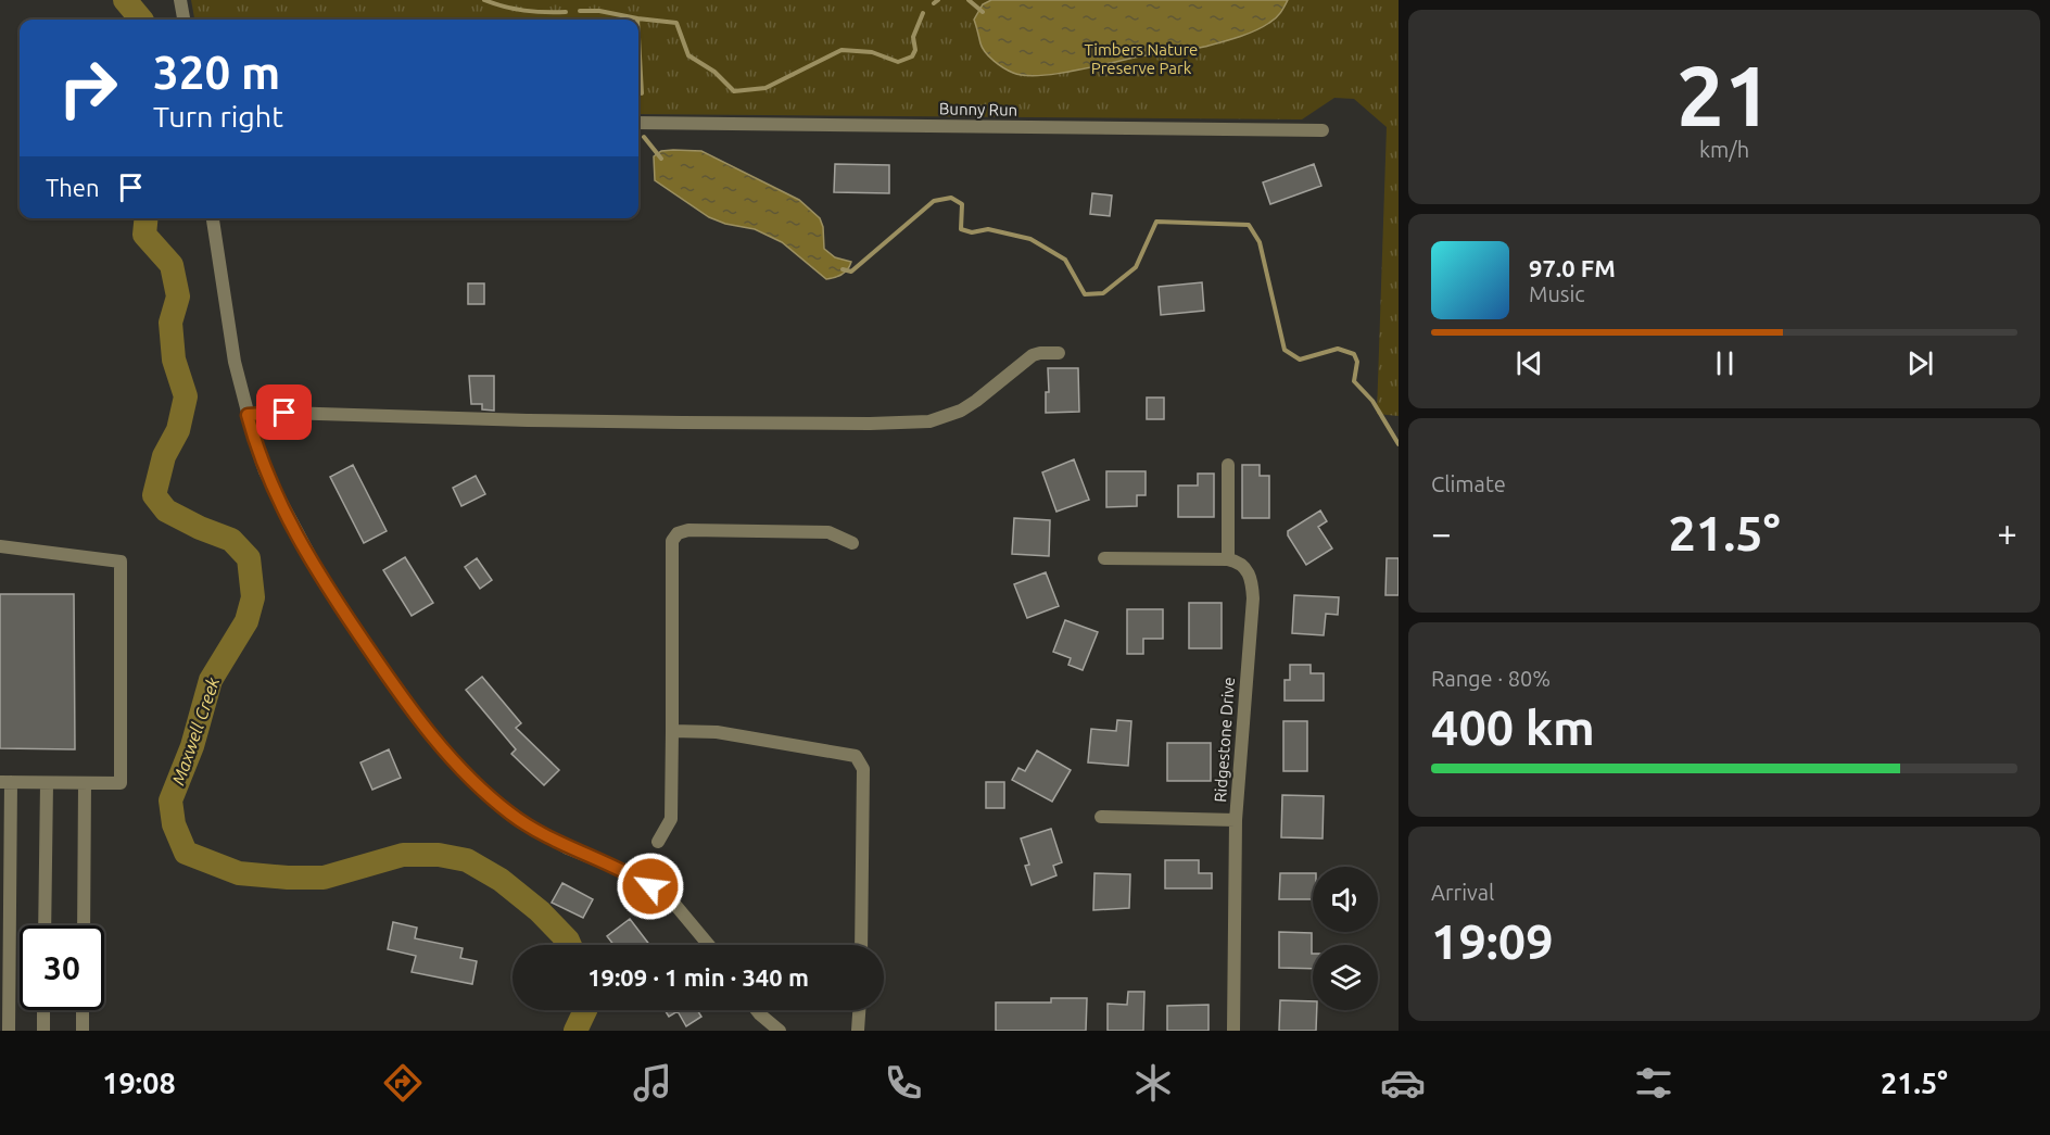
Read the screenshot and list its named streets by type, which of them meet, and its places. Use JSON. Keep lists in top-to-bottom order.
{
  "streets": {
    "street": ["Bunny Run", "Ridgestone Drive"]
  },
  "water": ["Maxwell Creek"],
  "parks": ["Timbers Nature Preserve Park"],
  "page": {
    "tile": [
      ["21", "km/h"],
      "Climate",
      ["Range · 80%", "400 km"],
      ["Arrival", "19:09"]
    ],
    "turn": ["320 m", "Turn right"],
    "then": "Then",
    "song": ["97.0 FM", "Music"],
    "heat": ["−", "21.5°", "+"],
    "limit": "30",
    "trip": "19:09 · 1 min · 340 m",
    "tabs": ["19:08", "21.5°"]
  }
}
